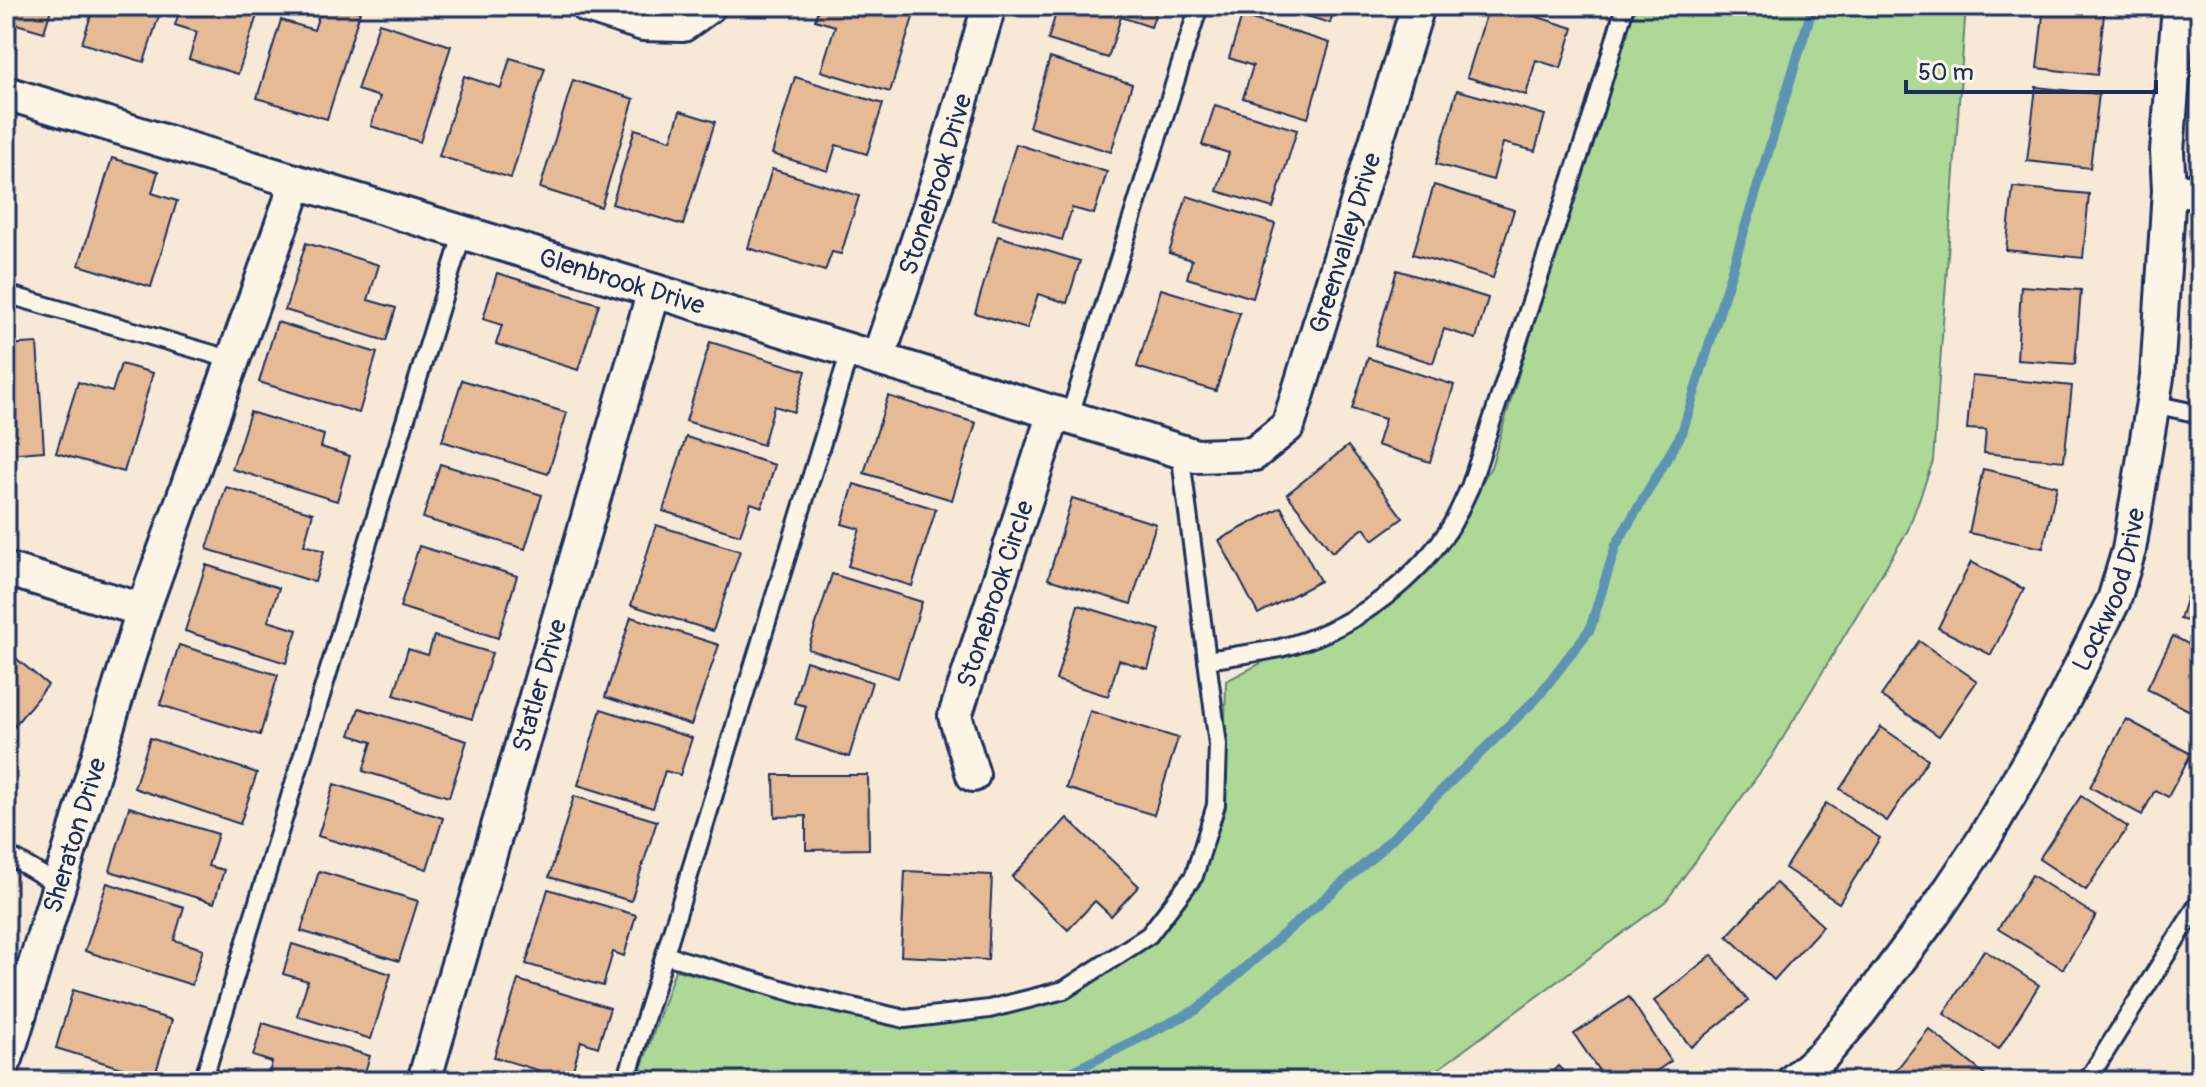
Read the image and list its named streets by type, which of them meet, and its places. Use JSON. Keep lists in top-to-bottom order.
{
  "streets": {
    "street": [
      "Stonebrook Drive",
      "Greenvalley Drive",
      "Glenbrook Drive",
      "Lockwood Drive",
      "Stonebrook Circle",
      "Statler Drive",
      "Sheraton Drive"
    ]
  },
  "crossings": [
    ["Stonebrook Drive", "Glenbrook Drive"],
    ["Greenvalley Drive", "Glenbrook Drive"],
    ["Glenbrook Drive", "Stonebrook Circle"],
    ["Glenbrook Drive", "Statler Drive"],
    ["Glenbrook Drive", "Sheraton Drive"]
  ],
  "scale_bar": "50 m"
}
